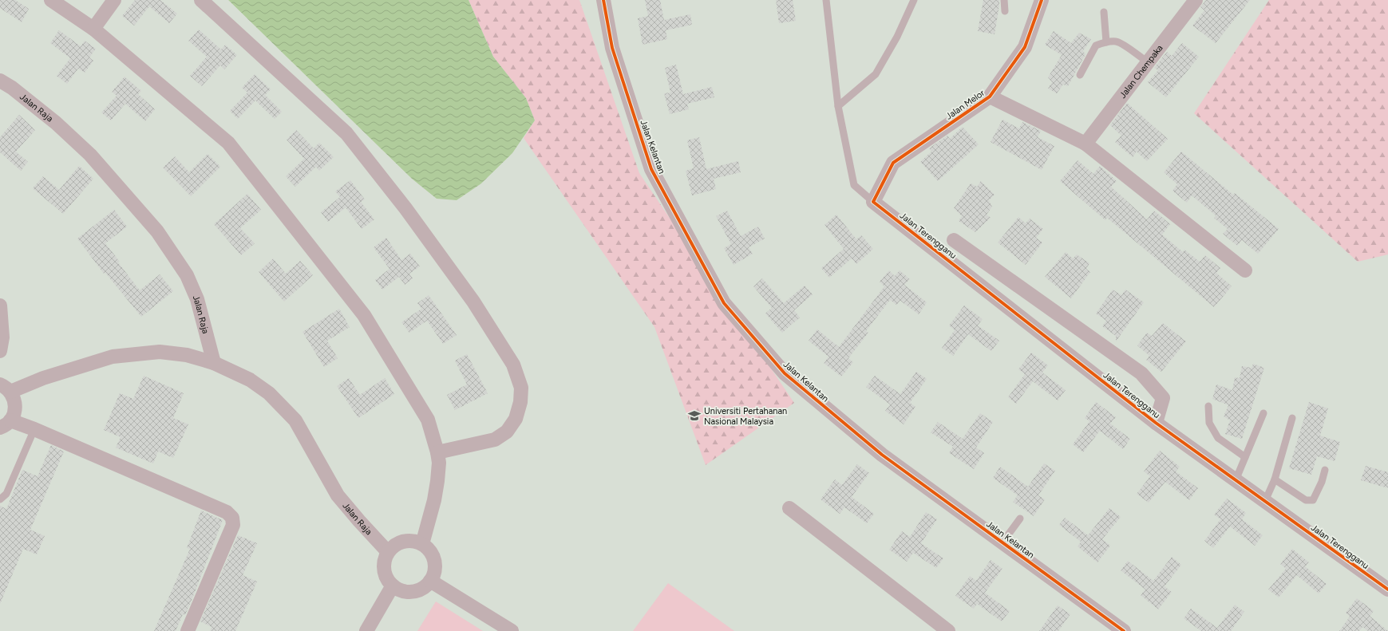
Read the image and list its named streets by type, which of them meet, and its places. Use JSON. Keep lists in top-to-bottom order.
{
  "streets": {
    "street": [
      "Jalan Chempaka",
      "Jalan Melor",
      "Jalan Raja",
      "Jalan Kelantan",
      "Jalan Terengganu"
    ]
  },
  "crossings": [
    ["Jalan Melor", "Jalan Terengganu"]
  ],
  "places": {
    "school or university": ["Universiti Pertahanan Nasional Malaysia"]
  }
}
